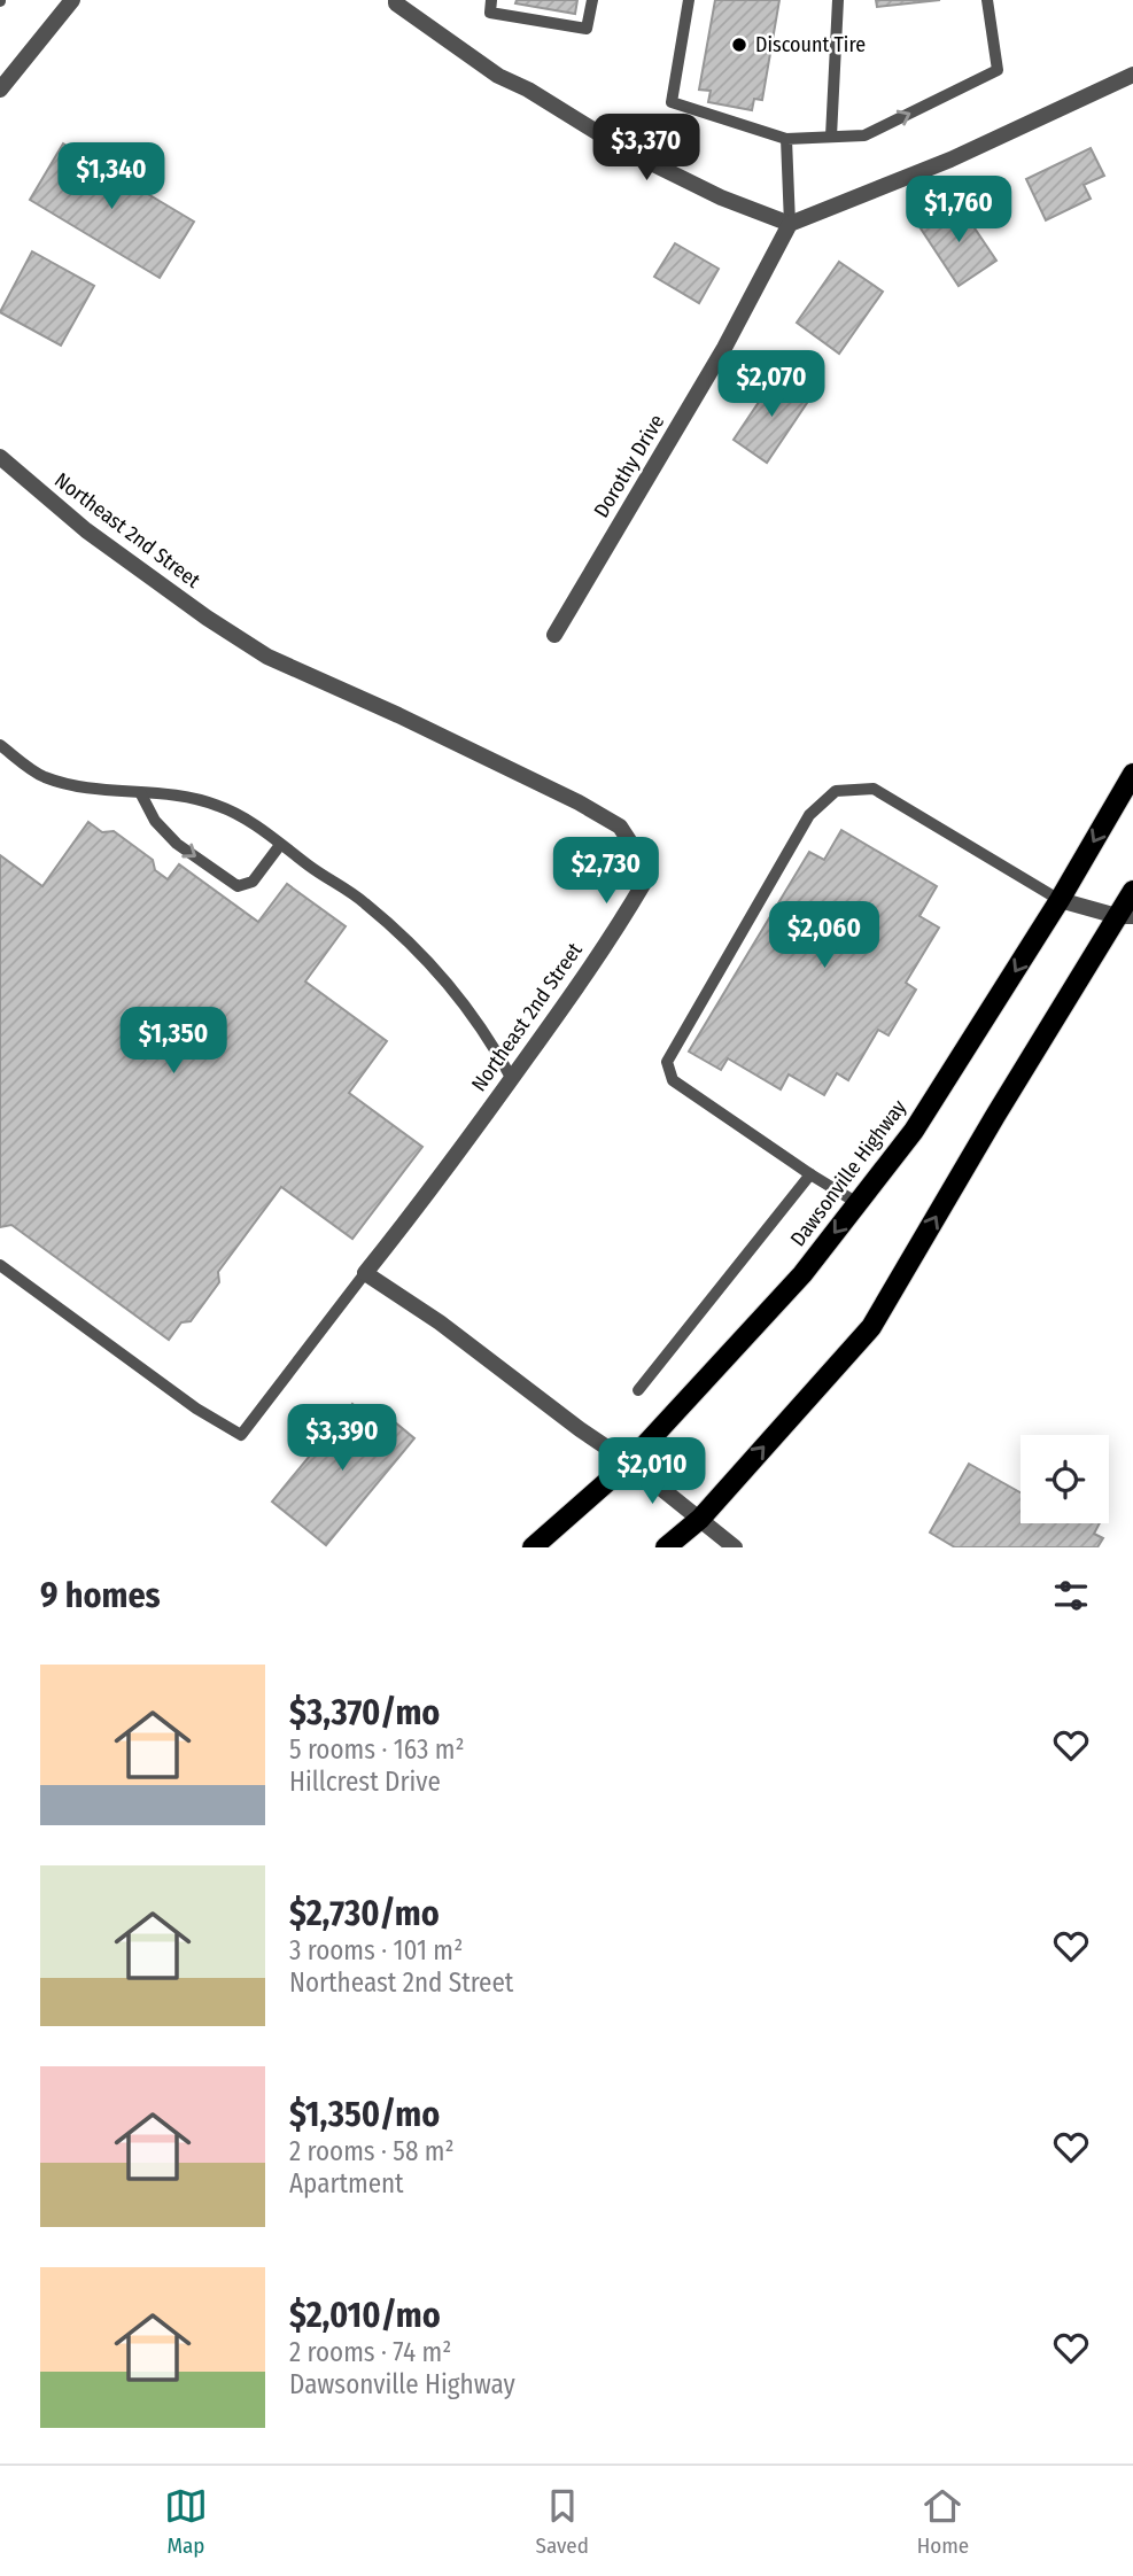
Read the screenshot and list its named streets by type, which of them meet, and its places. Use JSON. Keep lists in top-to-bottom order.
{
  "streets": {
    "main road": ["Dawsonville Highway"],
    "street": ["Dorothy Drive", "Northeast 2nd Street"]
  },
  "places": ["Discount Tire"],
  "page": {
    "price": [
      "$3,370",
      "$1,340",
      "$1,760",
      "$2,070",
      "$2,730",
      "$2,060",
      "$1,350",
      "$3,390",
      "$2,010"
    ],
    "heading": "9 homes",
    "list": [
      {
        "name": "$3,370/mo",
        "note": "5 rooms · 163 m² · Hillcrest Drive"
      },
      {
        "name": "$2,730/mo",
        "note": "3 rooms · 101 m² · Northeast 2nd Street"
      },
      {
        "name": "$1,350/mo",
        "note": "2 rooms · 58 m² · Apartment"
      },
      {
        "name": "$2,010/mo",
        "note": "2 rooms · 74 m² · Dawsonville Highway"
      }
    ],
    "tabs": ["Map", "Saved", "Home"]
  }
}
